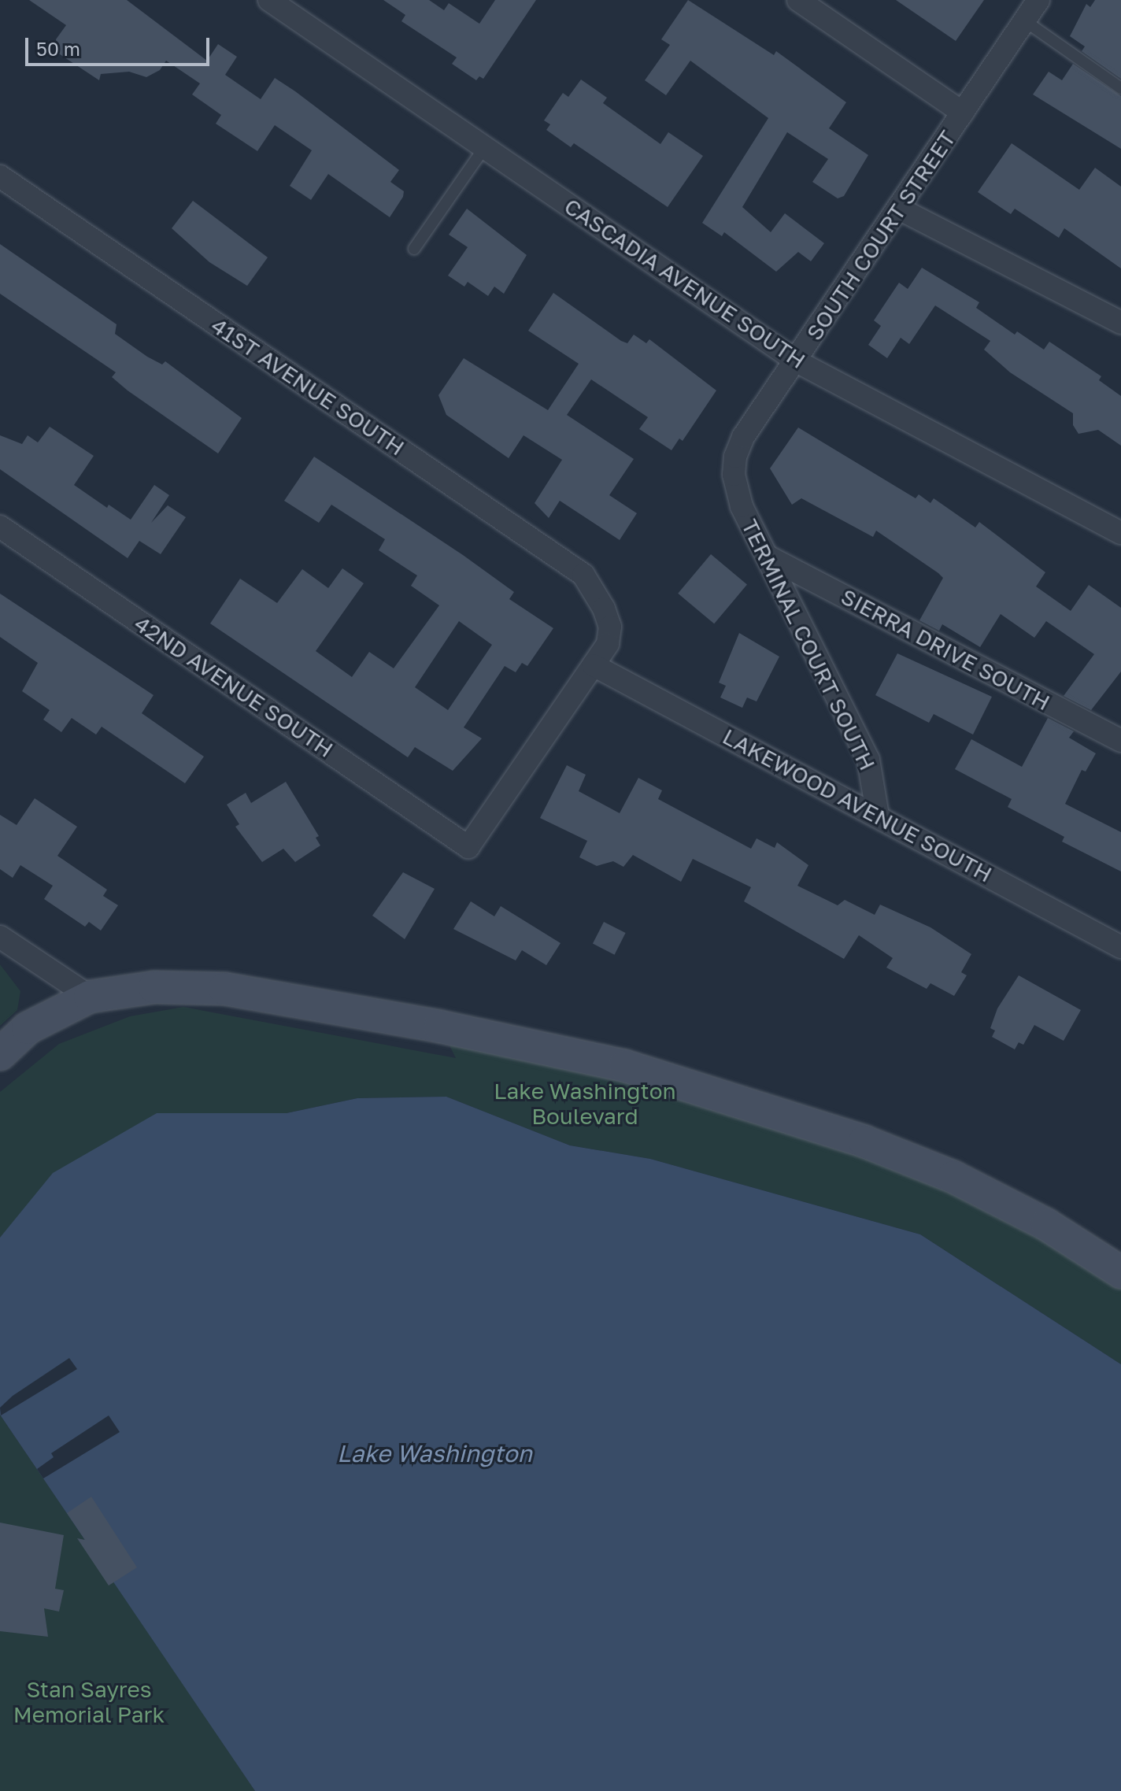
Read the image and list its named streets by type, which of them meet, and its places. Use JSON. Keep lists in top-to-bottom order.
{
  "streets": {
    "street": [
      "SOUTH COURT STREET",
      "CASCADIA AVENUE SOUTH",
      "41ST AVENUE SOUTH",
      "TERMINAL COURT SOUTH",
      "SIERRA DRIVE SOUTH",
      "42ND AVENUE SOUTH",
      "LAKEWOOD AVENUE SOUTH"
    ]
  },
  "crossings": [
    ["SOUTH COURT STREET", "CASCADIA AVENUE SOUTH"],
    ["SOUTH COURT STREET", "TERMINAL COURT SOUTH"],
    ["41ST AVENUE SOUTH", "42ND AVENUE SOUTH"],
    ["41ST AVENUE SOUTH", "LAKEWOOD AVENUE SOUTH"],
    ["TERMINAL COURT SOUTH", "SIERRA DRIVE SOUTH"],
    ["TERMINAL COURT SOUTH", "LAKEWOOD AVENUE SOUTH"],
    ["42ND AVENUE SOUTH", "LAKEWOOD AVENUE SOUTH"]
  ],
  "water": ["Lake Washington"],
  "parks": ["Lake Washington Boulevard", "Stan Sayres Memorial Park"],
  "scale_bar": "50 m"
}
